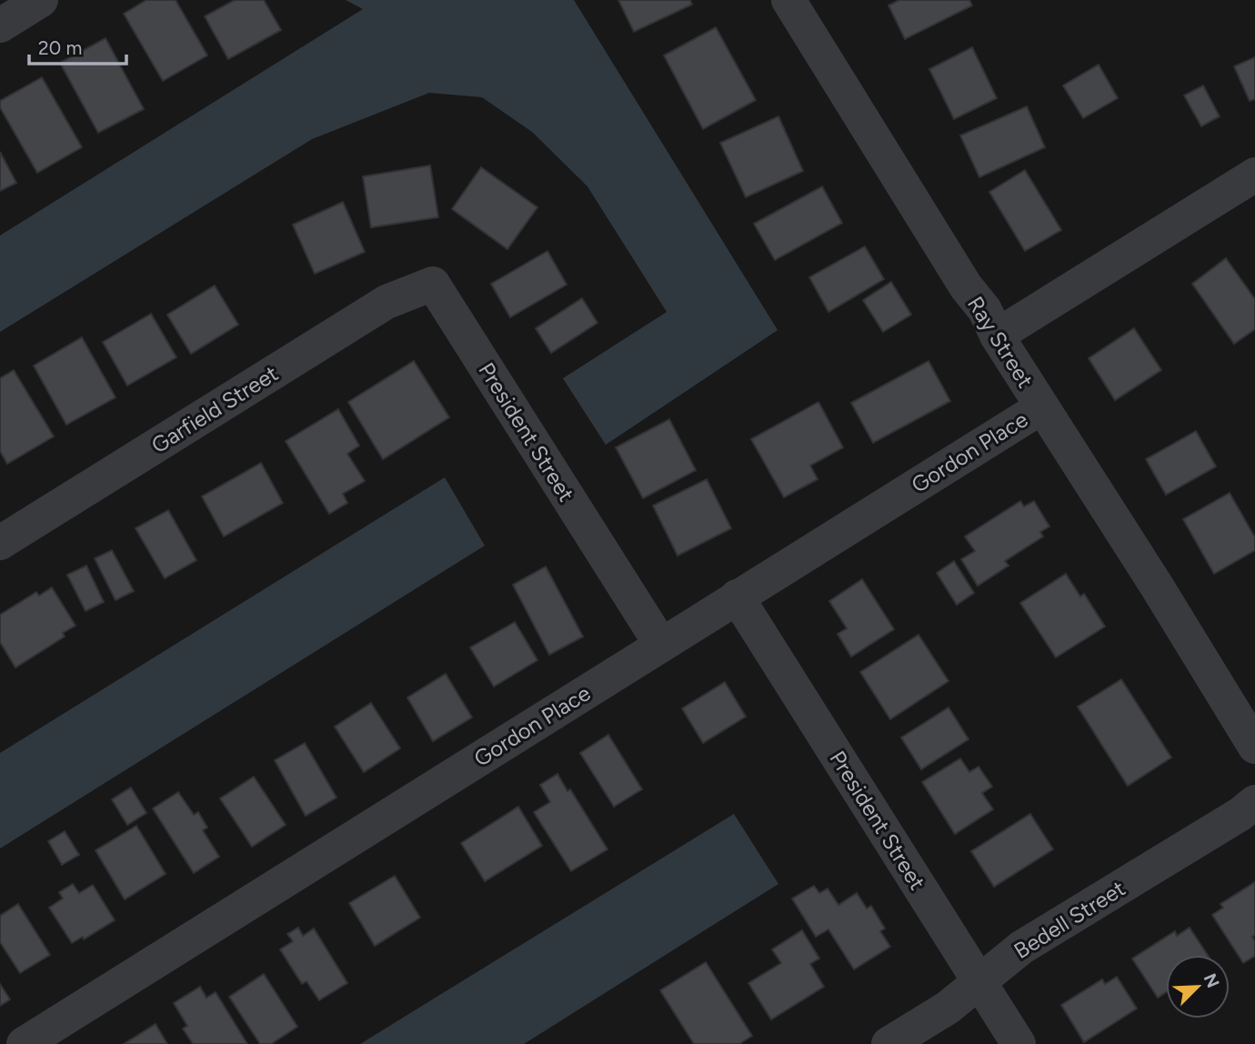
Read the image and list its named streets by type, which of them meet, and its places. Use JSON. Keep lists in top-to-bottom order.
{
  "streets": {
    "street": [
      "Ray Street",
      "Garfield Street",
      "President Street",
      "Gordon Place",
      "Bedell Street"
    ]
  },
  "crossings": [
    ["Ray Street", "Gordon Place"],
    ["Garfield Street", "President Street"],
    ["President Street", "Gordon Place"],
    ["President Street", "Bedell Street"]
  ],
  "scale_bar": "20 m",
  "north": "top right"
}
